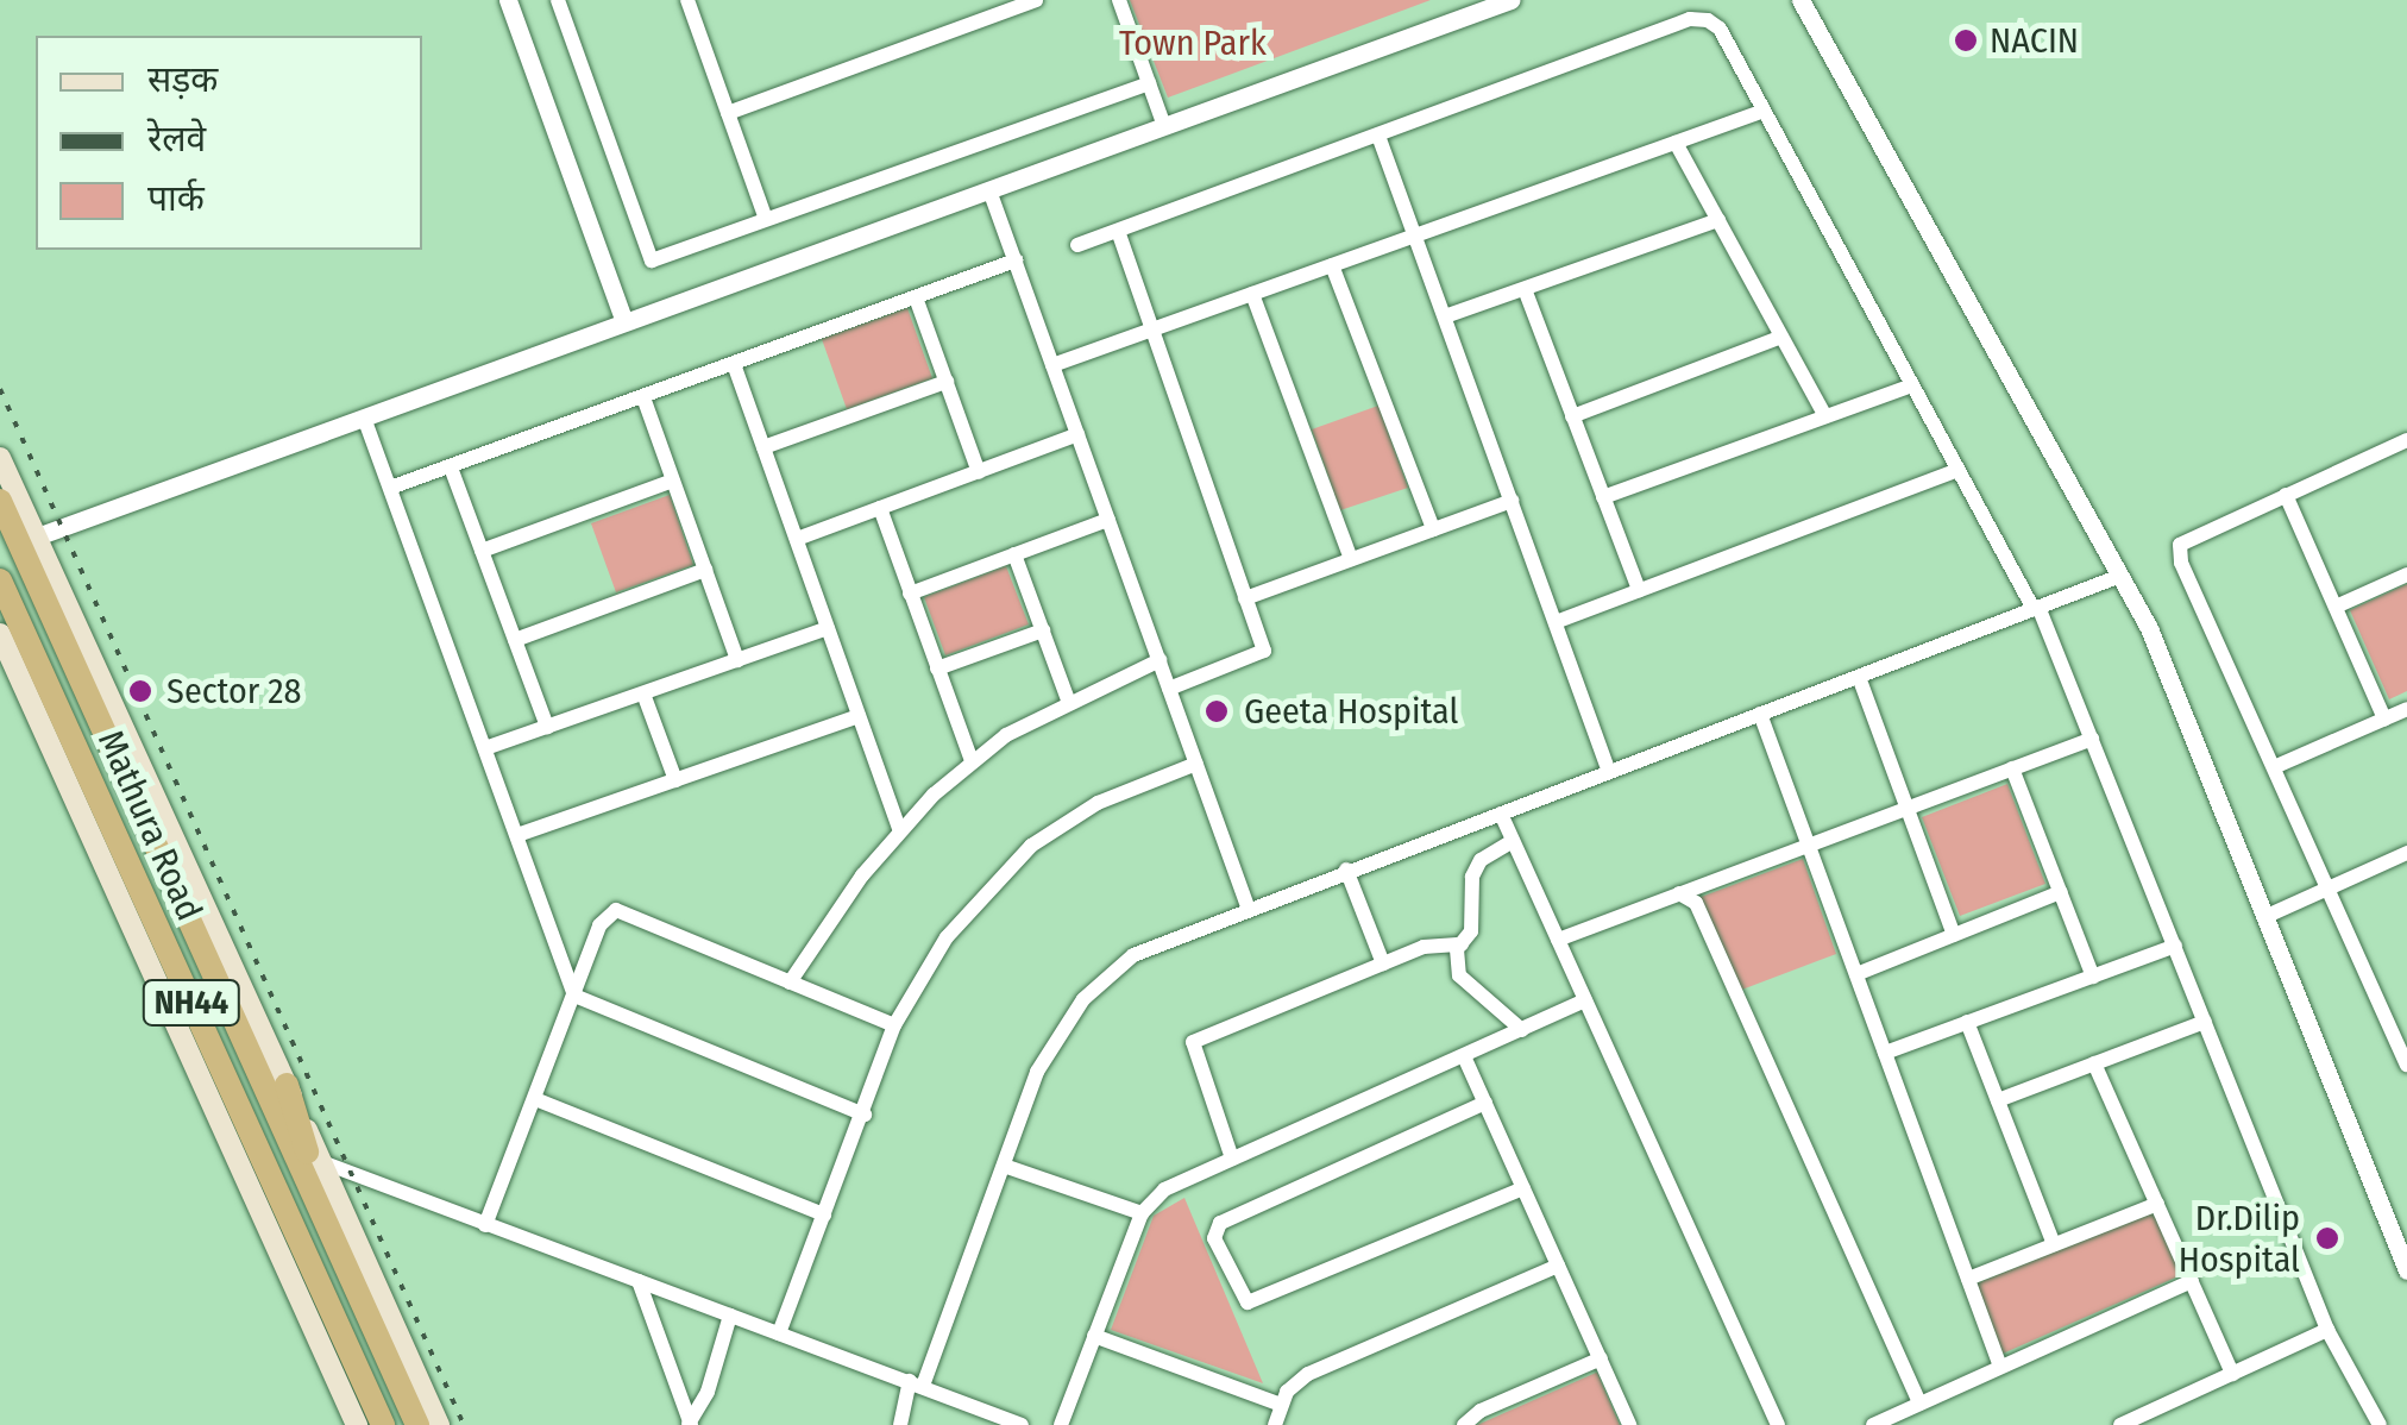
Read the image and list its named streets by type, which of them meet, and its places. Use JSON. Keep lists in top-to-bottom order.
{
  "streets": {
    "highway": ["Mathura Road", "NH44"]
  },
  "parks": ["Town Park"],
  "places": [
    "NACIN",
    "Sector 28",
    "Geeta Hospital",
    "Dr.Dilip Hospital"
  ],
  "legend": ["सड़क", "रेलवे", "पार्क"]
}
